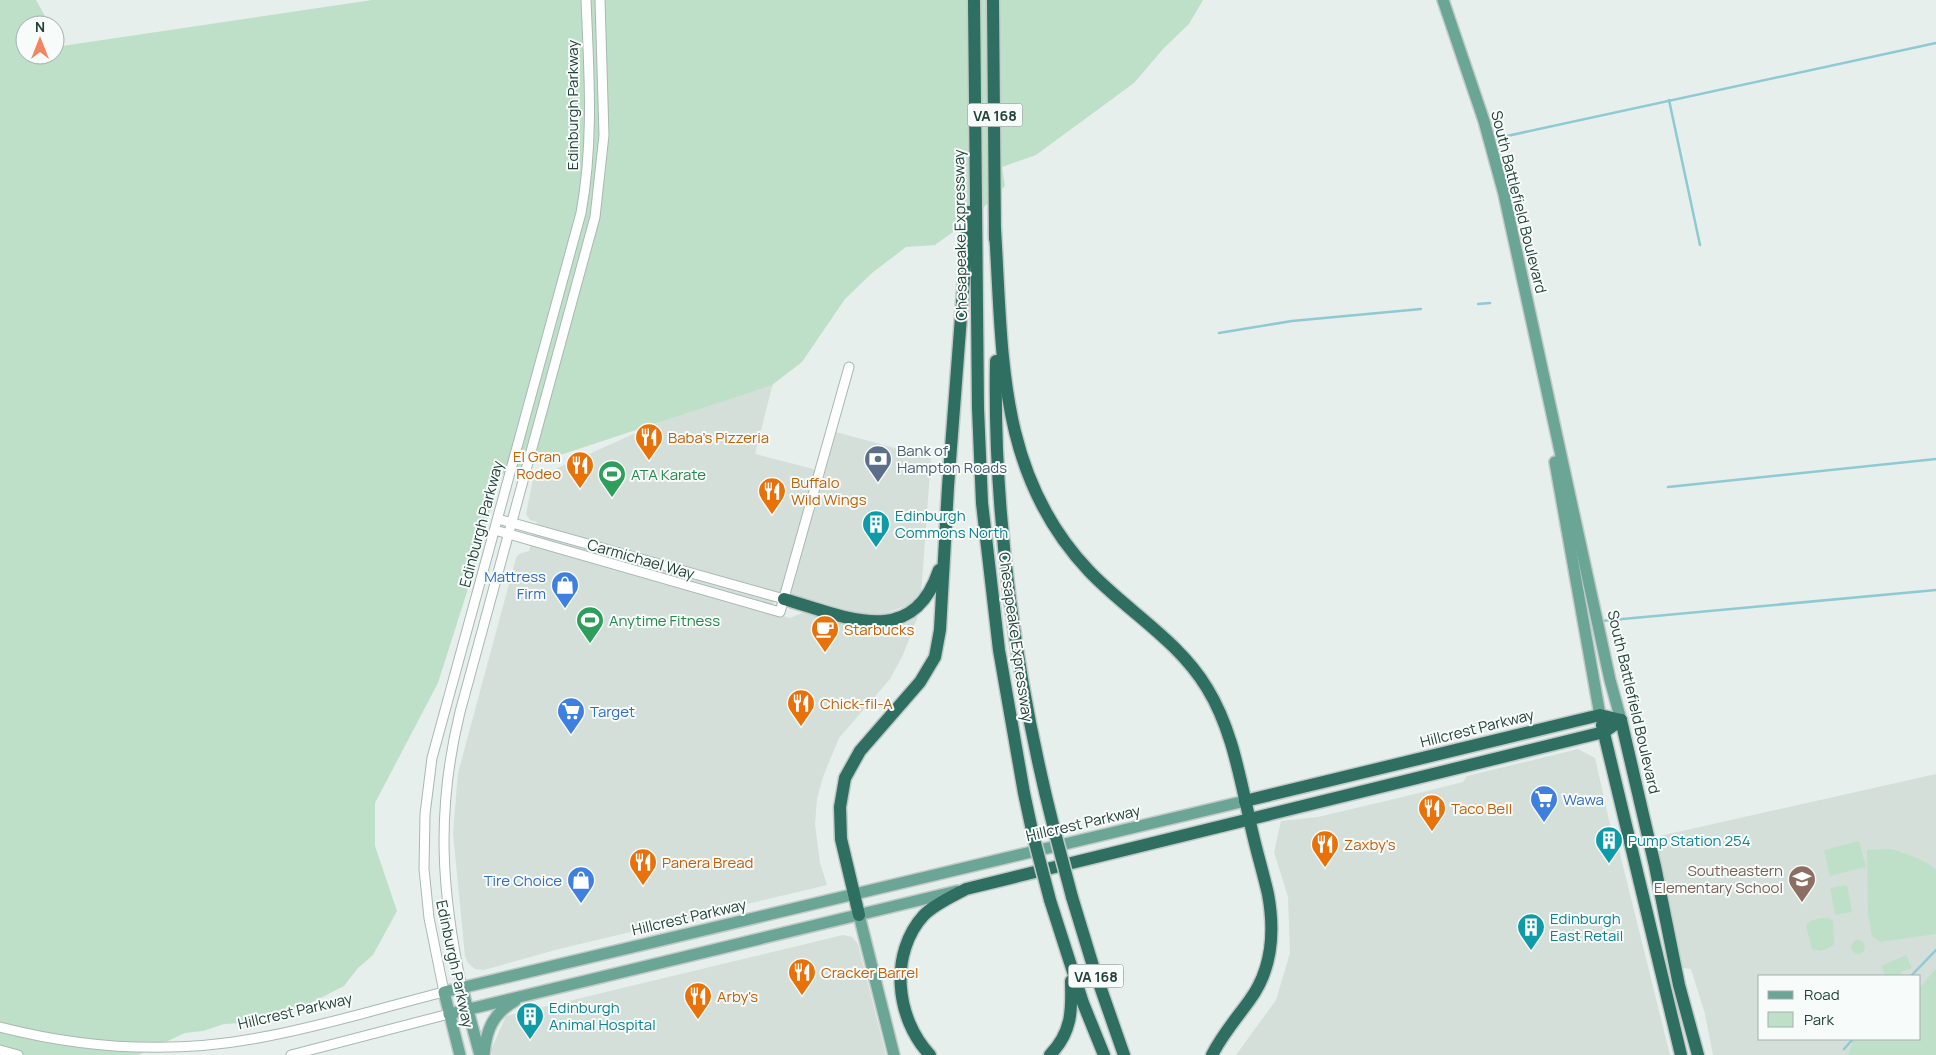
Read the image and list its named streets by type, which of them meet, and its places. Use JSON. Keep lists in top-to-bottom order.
{
  "streets": {
    "highway": [
      "VA 168",
      "South Battlefield Boulevard",
      "Chesapeake Expressway",
      "Hillcrest Parkway"
    ],
    "main road": ["Edinburgh Parkway"],
    "street": ["Carmichael Way"]
  },
  "crossings": [
    ["Edinburgh Parkway", "Carmichael Way"],
    ["Edinburgh Parkway", "Hillcrest Parkway"],
    ["South Battlefield Boulevard", "Hillcrest Parkway"]
  ],
  "places": {
    "restaurant": [
      "Baba’s Pizzeria",
      "El Gran Rodeo",
      "Buffalo Wild Wings",
      "Chick-fil-A",
      "Taco Bell",
      "Zaxby's",
      "Panera Bread",
      "Cracker Barrel",
      "Arby's"
    ],
    "bank": ["Bank of Hampton Roads"],
    "sports": ["ATA Karate", "Anytime Fitness"],
    "building": [
      "Edinburgh Commons North",
      "Pump Station 254",
      "Edinburgh East Retail",
      "Edinburgh Animal Hospital"
    ],
    "shop": ["Mattress Firm", "Tire Choice"],
    "cafe": ["Starbucks"],
    "supermarket": ["Target", "Wawa"],
    "school or university": ["Southeastern Elementary School"]
  },
  "legend": ["Road", "Park"],
  "north": "top"
}
